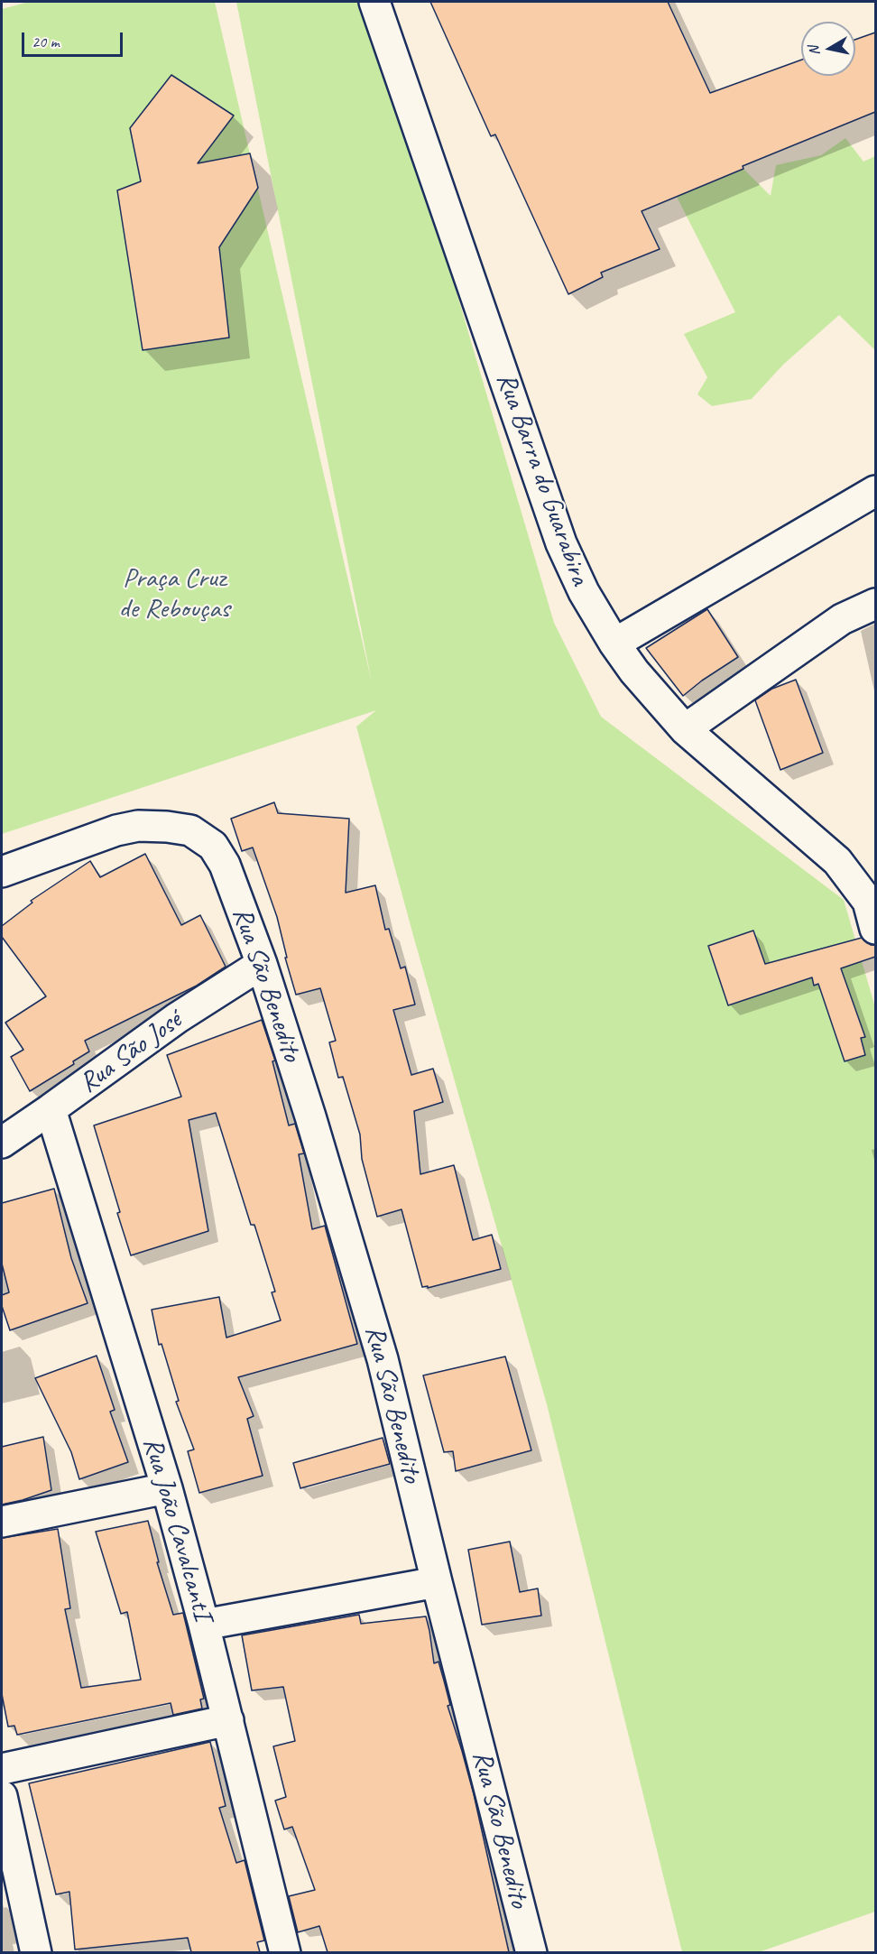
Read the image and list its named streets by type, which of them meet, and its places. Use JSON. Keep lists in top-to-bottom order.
{
  "streets": {
    "street": [
      "Rua Barra do Guarabira",
      "Rua São Benedito",
      "Rua São José",
      "Rua João CavalcantI"
    ]
  },
  "crossings": [
    ["Rua São Benedito", "Rua São José"],
    ["Rua São José", "Rua João CavalcantI"]
  ],
  "parks": ["Praça Cruz de Rebouças"],
  "scale_bar": "20 m",
  "north": "left"
}
